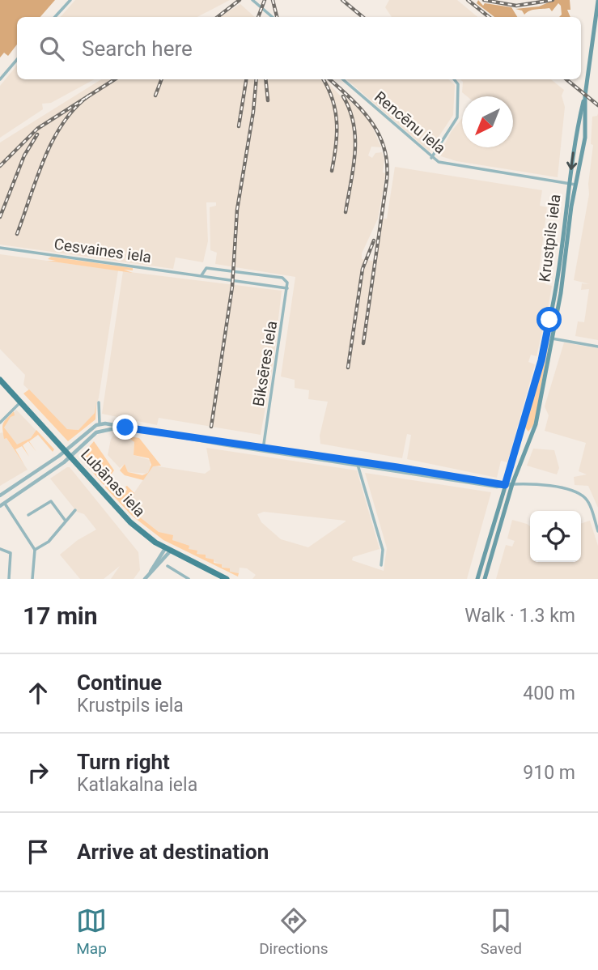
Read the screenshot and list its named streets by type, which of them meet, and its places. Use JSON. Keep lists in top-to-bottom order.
{
  "streets": {
    "main road": ["Krustpils iela", "Lubānas iela"],
    "street": ["Rencēnu iela", "Cesvaines iela", "Biksēres iela"]
  },
  "crossings": [
    ["Rencēnu iela", "Krustpils iela"],
    ["Cesvaines iela", "Biksēres iela"]
  ],
  "north": "bottom left",
  "page": {
    "search": "Search here",
    "heading": ["17 min", "Walk · 1.3 km"],
    "list": [
      ["Continue", "Krustpils iela", "400 m"],
      ["Turn right", "Katlakalna iela", "910 m"],
      "Arrive at destination"
    ],
    "nav": ["Map", "Directions", "Saved"]
  }
}
